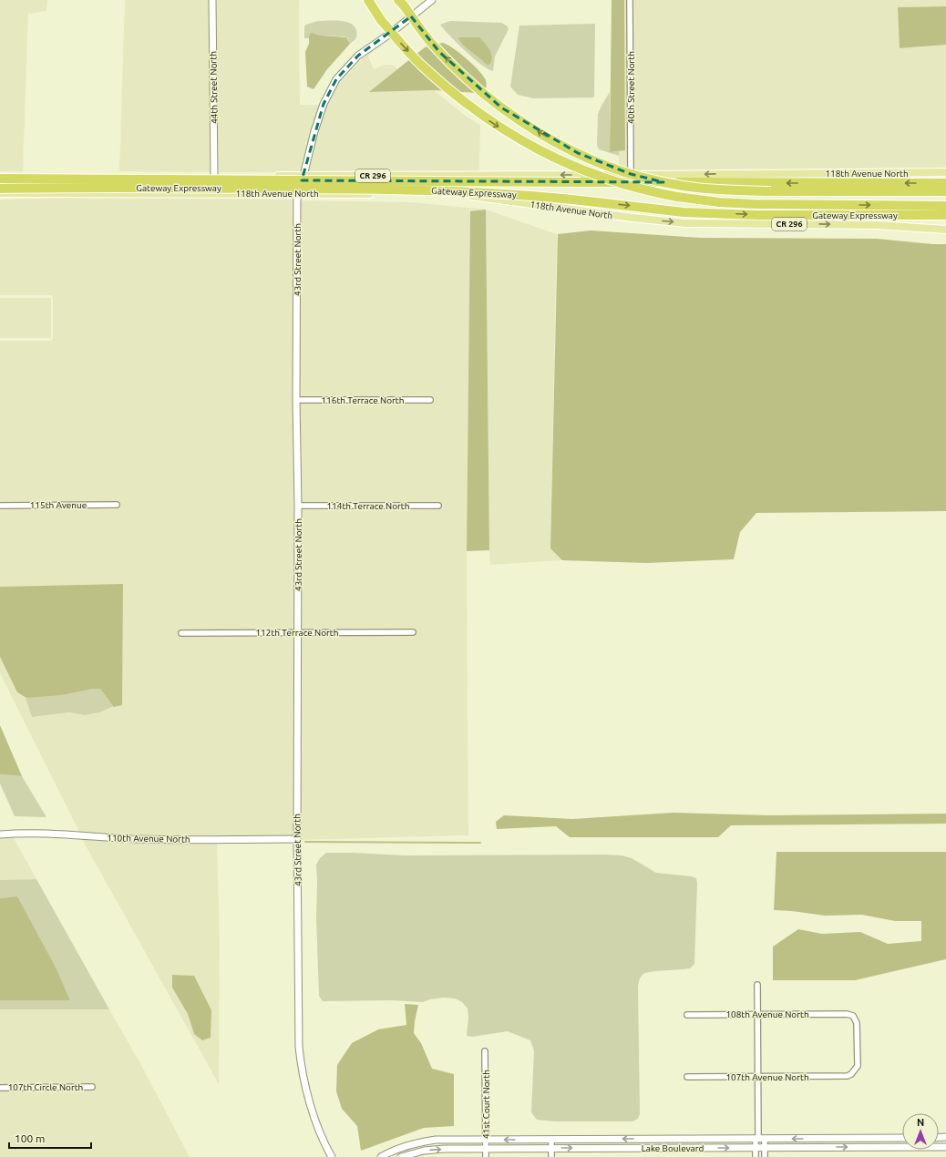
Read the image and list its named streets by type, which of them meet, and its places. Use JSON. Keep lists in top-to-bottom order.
{
  "streets": {
    "highway": ["Gateway Expressway"],
    "main road": ["118th Avenue North", "CR 296"],
    "street": [
      "44th Street North",
      "40th Street North",
      "43rd Street North",
      "116th Terrace North",
      "115th Avenue",
      "114th Terrace North",
      "112th Terrace North",
      "110th Avenue North",
      "108th Avenue North",
      "107th Avenue North",
      "107th Circle North",
      "41st Court North",
      "Lake Boulevard"
    ]
  },
  "crossings": [
    ["44th Street North", "118th Avenue North"],
    ["40th Street North", "118th Avenue North"],
    ["118th Avenue North", "43rd Street North"],
    ["43rd Street North", "116th Terrace North"],
    ["43rd Street North", "114th Terrace North"],
    ["43rd Street North", "112th Terrace North"],
    ["43rd Street North", "110th Avenue North"],
    ["108th Avenue North", "107th Avenue North"],
    ["41st Court North", "Lake Boulevard"]
  ],
  "scale_bar": "100 m",
  "north": "top"
}
